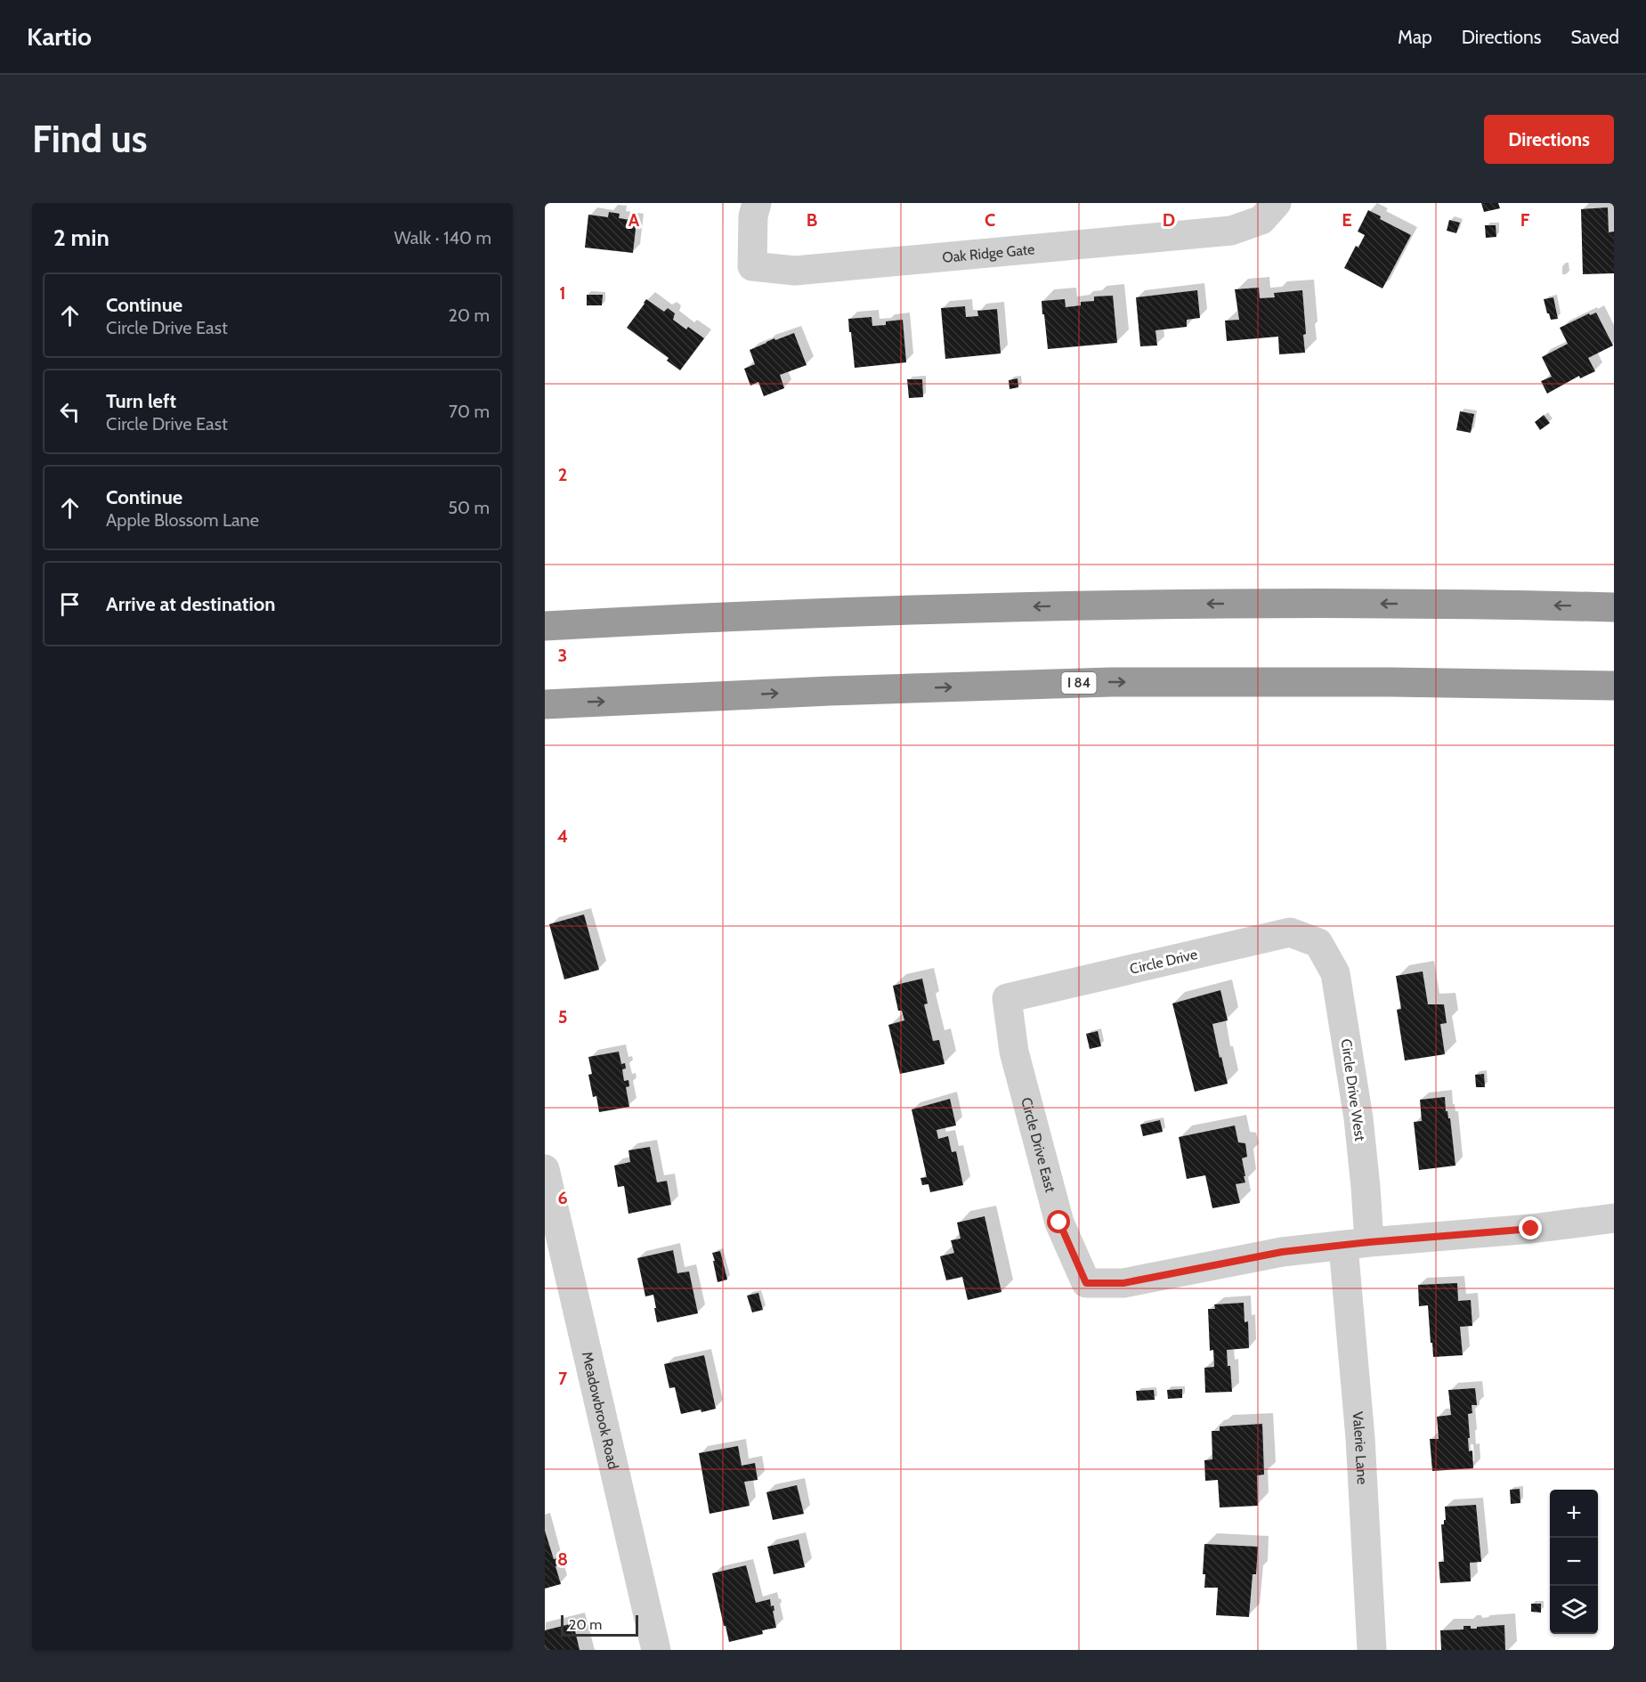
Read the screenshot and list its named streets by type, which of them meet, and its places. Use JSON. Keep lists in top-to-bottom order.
{
  "streets": {
    "highway": ["I 84"],
    "street": [
      "Oak Ridge Gate",
      "Circle Drive",
      "Circle Drive West",
      "Circle Drive East",
      "Meadowbrook Road",
      "Valerie Lane"
    ]
  },
  "crossings": [
    ["Circle Drive", "Circle Drive West"],
    ["Circle Drive", "Circle Drive East"],
    ["Circle Drive West", "Circle Drive East"],
    ["Circle Drive West", "Valerie Lane"],
    ["Circle Drive East", "Valerie Lane"]
  ],
  "scale_bar": "20 m",
  "page": {
    "header": "Kartio",
    "nav": ["Map", "Directions", "Saved"],
    "buttons": "Directions",
    "title": "Find us",
    "heading": ["2 min", "Walk · 140 m"],
    "list": [
      ["Continue", "Circle Drive East", "20 m"],
      ["Turn left", "Circle Drive East", "70 m"],
      ["Continue", "Apple Blossom Lane", "50 m"],
      "Arrive at destination"
    ],
    "map_buttons": ["+", "−"],
    "scale": "20 m"
  },
  "grid": {
    "columns": [
      "A",
      "B",
      "C",
      "D",
      "E",
      "F"
    ],
    "rows": [
      "1",
      "2",
      "3",
      "4",
      "5",
      "6",
      "7",
      "8"
    ]
  }
}
